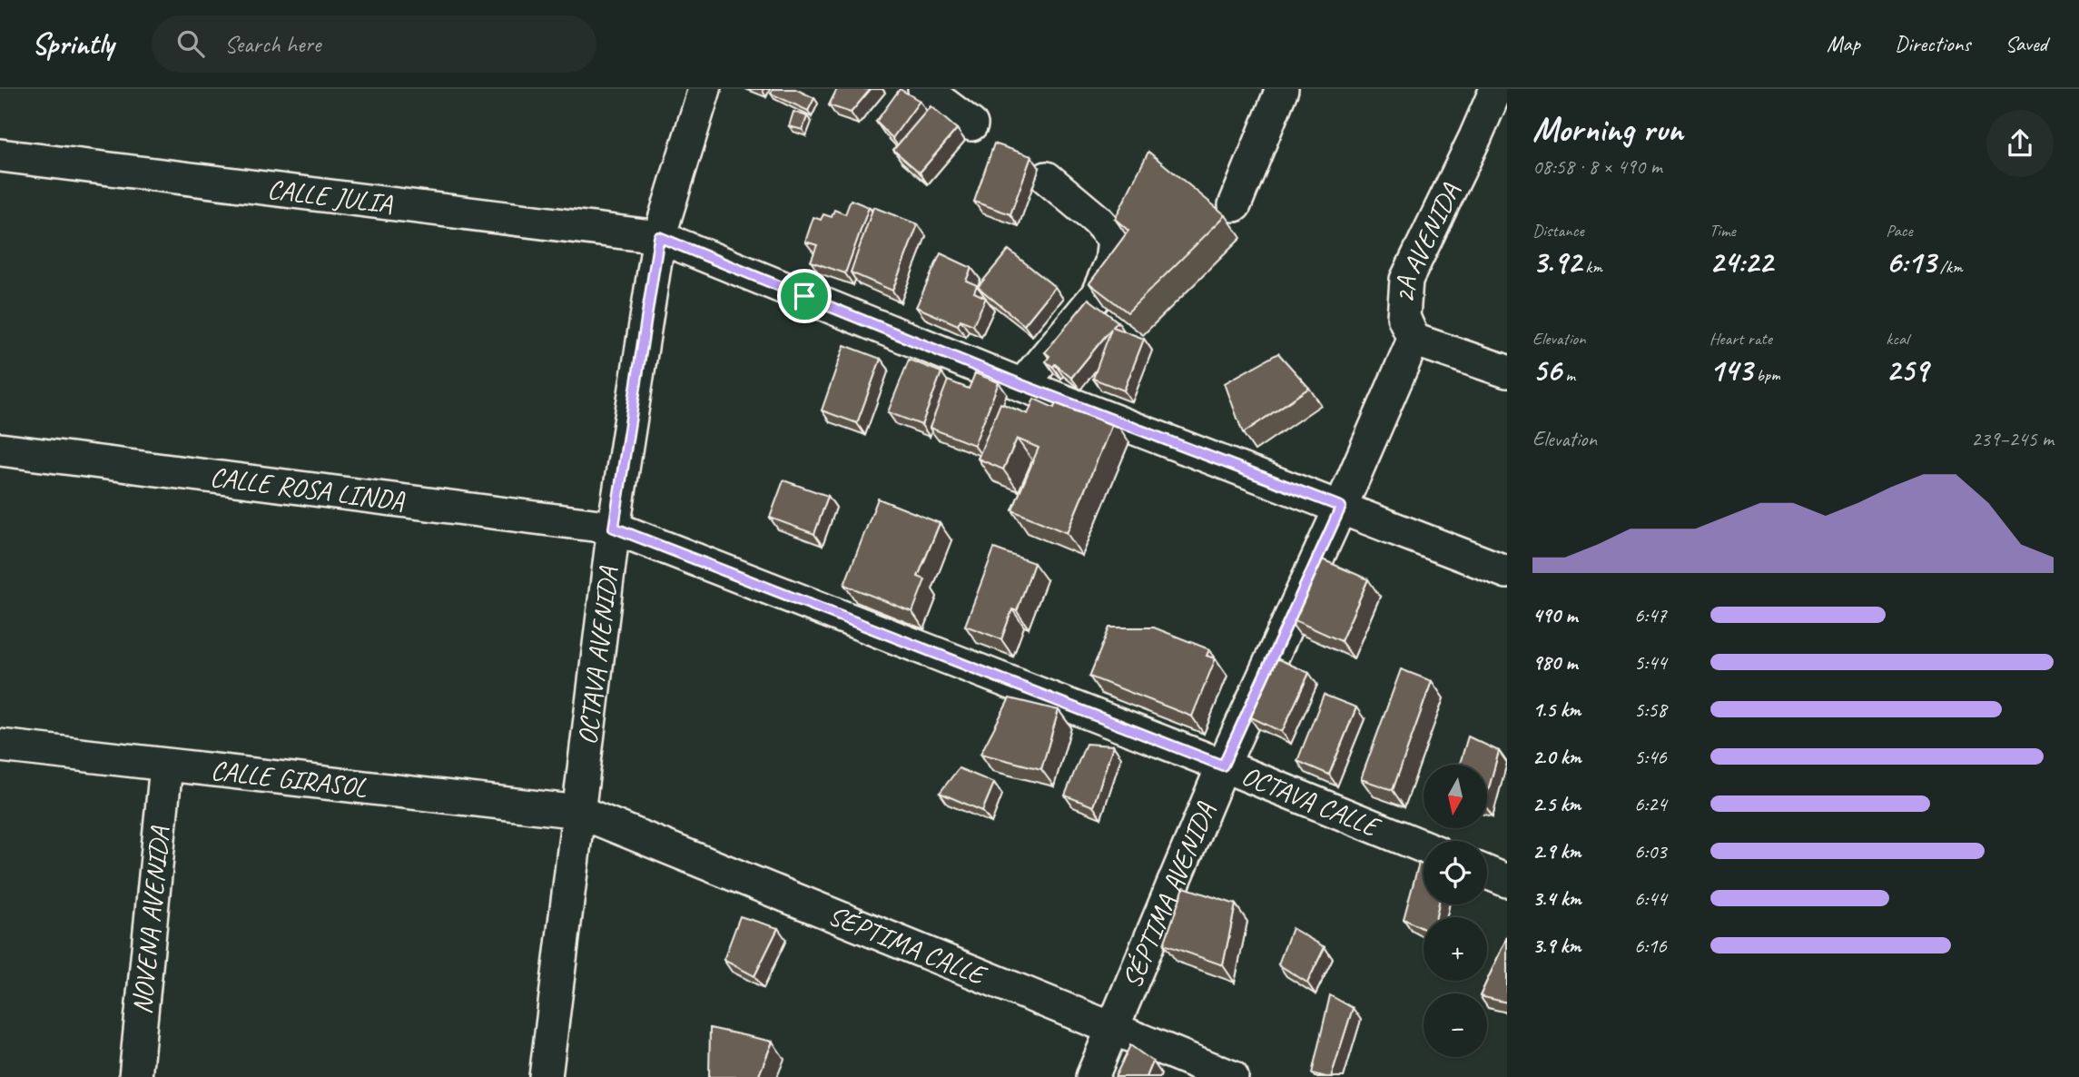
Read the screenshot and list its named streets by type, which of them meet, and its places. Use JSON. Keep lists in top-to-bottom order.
{
  "streets": {
    "street": [
      "CALLE JULIA",
      "2A AVENIDA",
      "CALLE ROSA LINDA",
      "OCTAVA AVENIDA",
      "CALLE GIRASOL",
      "OCTAVA CALLE",
      "SÉPTIMA AVENIDA",
      "NOVENA AVENIDA",
      "SÉPTIMA CALLE"
    ]
  },
  "crossings": [
    ["CALLE JULIA", "2A AVENIDA"],
    ["CALLE JULIA", "OCTAVA AVENIDA"],
    ["CALLE JULIA", "SÉPTIMA AVENIDA"],
    ["2A AVENIDA", "SÉPTIMA AVENIDA"],
    ["CALLE ROSA LINDA", "OCTAVA AVENIDA"],
    ["CALLE ROSA LINDA", "OCTAVA CALLE"],
    ["OCTAVA AVENIDA", "CALLE GIRASOL"],
    ["OCTAVA AVENIDA", "OCTAVA CALLE"],
    ["OCTAVA AVENIDA", "SÉPTIMA CALLE"],
    ["CALLE GIRASOL", "NOVENA AVENIDA"],
    ["CALLE GIRASOL", "SÉPTIMA CALLE"],
    ["OCTAVA CALLE", "SÉPTIMA AVENIDA"],
    ["SÉPTIMA AVENIDA", "SÉPTIMA CALLE"]
  ],
  "north": "bottom",
  "page": {
    "header": "Sprintly",
    "search": "Search here",
    "nav": ["Map", "Directions", "Saved"],
    "heading": ["Morning run", "08:58 · 8 × 490 m"],
    "stats": [
      ["Distance", "3.92 km"],
      ["Time", "24:22"],
      ["Pace", "6:13 /km"],
      ["Elevation", "56 m"],
      ["Heart rate", "143 bpm"],
      ["kcal", "259"]
    ],
    "chart": ["Elevation", "239–245 m"],
    "list": [
      {
        "name": "490 m",
        "note": "6:47"
      },
      {
        "name": "980 m",
        "note": "5:44"
      },
      {
        "name": "1.5 km",
        "note": "5:58"
      },
      {
        "name": "2.0 km",
        "note": "5:46"
      },
      {
        "name": "2.5 km",
        "note": "6:24"
      },
      {
        "name": "2.9 km",
        "note": "6:03"
      },
      {
        "name": "3.4 km",
        "note": "6:44"
      },
      {
        "name": "3.9 km",
        "note": "6:16"
      }
    ],
    "map_buttons": ["+", "−"]
  }
}
